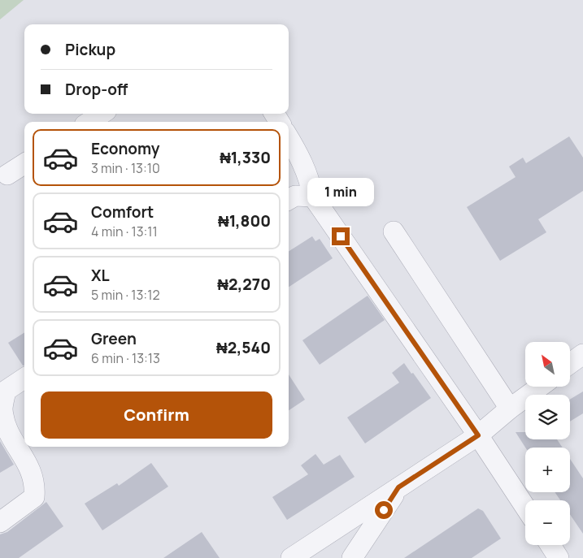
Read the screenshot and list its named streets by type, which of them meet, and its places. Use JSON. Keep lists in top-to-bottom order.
{
  "north": "top left",
  "page": {
    "banner": ["Pickup", "Drop-off"],
    "list": [
      {
        "name": "Economy",
        "note": "3 min · 13:10",
        "value": "₦1,330"
      },
      {
        "name": "Comfort",
        "note": "4 min · 13:11",
        "value": "₦1,800"
      },
      {
        "name": "XL",
        "note": "5 min · 13:12",
        "value": "₦2,270"
      },
      {
        "name": "Green",
        "note": "6 min · 13:13",
        "value": "₦2,540"
      }
    ],
    "bubble": "1 min",
    "map_buttons": ["+", "−"],
    "buttons": "Confirm"
  }
}
